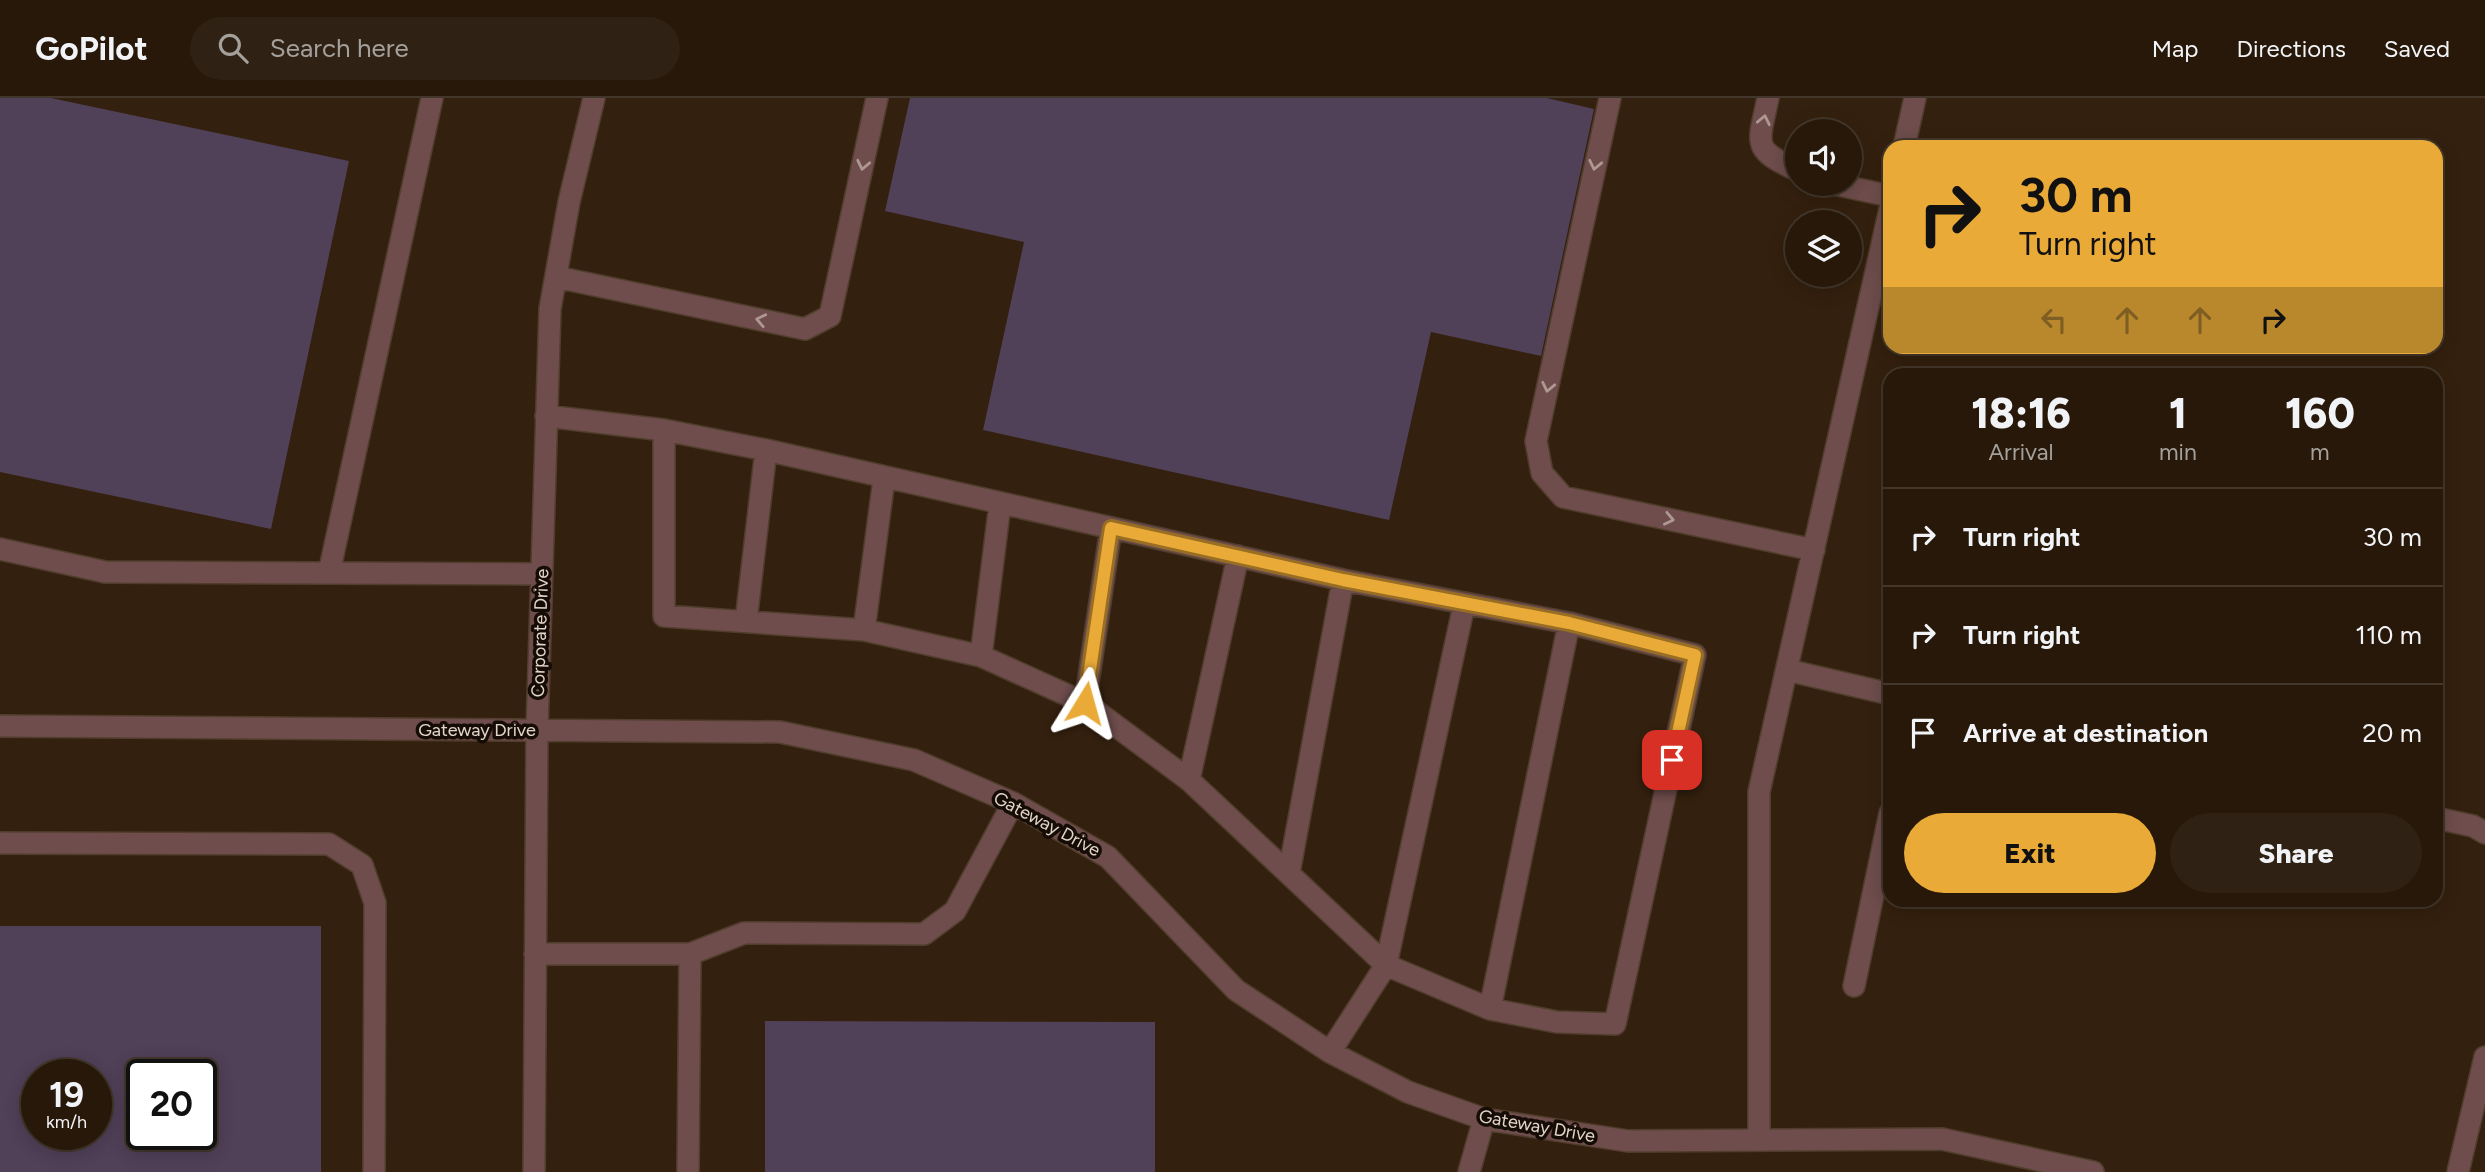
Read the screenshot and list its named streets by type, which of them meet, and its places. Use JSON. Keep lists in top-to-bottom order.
{
  "streets": {
    "street": ["Corporate Drive", "Gateway Drive"]
  },
  "crossings": [
    ["Corporate Drive", "Gateway Drive"]
  ],
  "page": {
    "header": "GoPilot",
    "search": "Search here",
    "nav": ["Map", "Directions", "Saved"],
    "turn": ["30 m", "Turn right"],
    "eta": [
      "18:16",
      "Arrival",
      "1",
      "min",
      "160",
      "m"
    ],
    "list": [
      {
        "name": "Turn right",
        "value": "30 m"
      },
      {
        "name": "Turn right",
        "value": "110 m"
      },
      {
        "name": "Arrive at destination",
        "value": "20 m"
      }
    ],
    "buttons": ["Exit", "Share"],
    "speed": "19 km/h",
    "limit": "20"
  }
}
